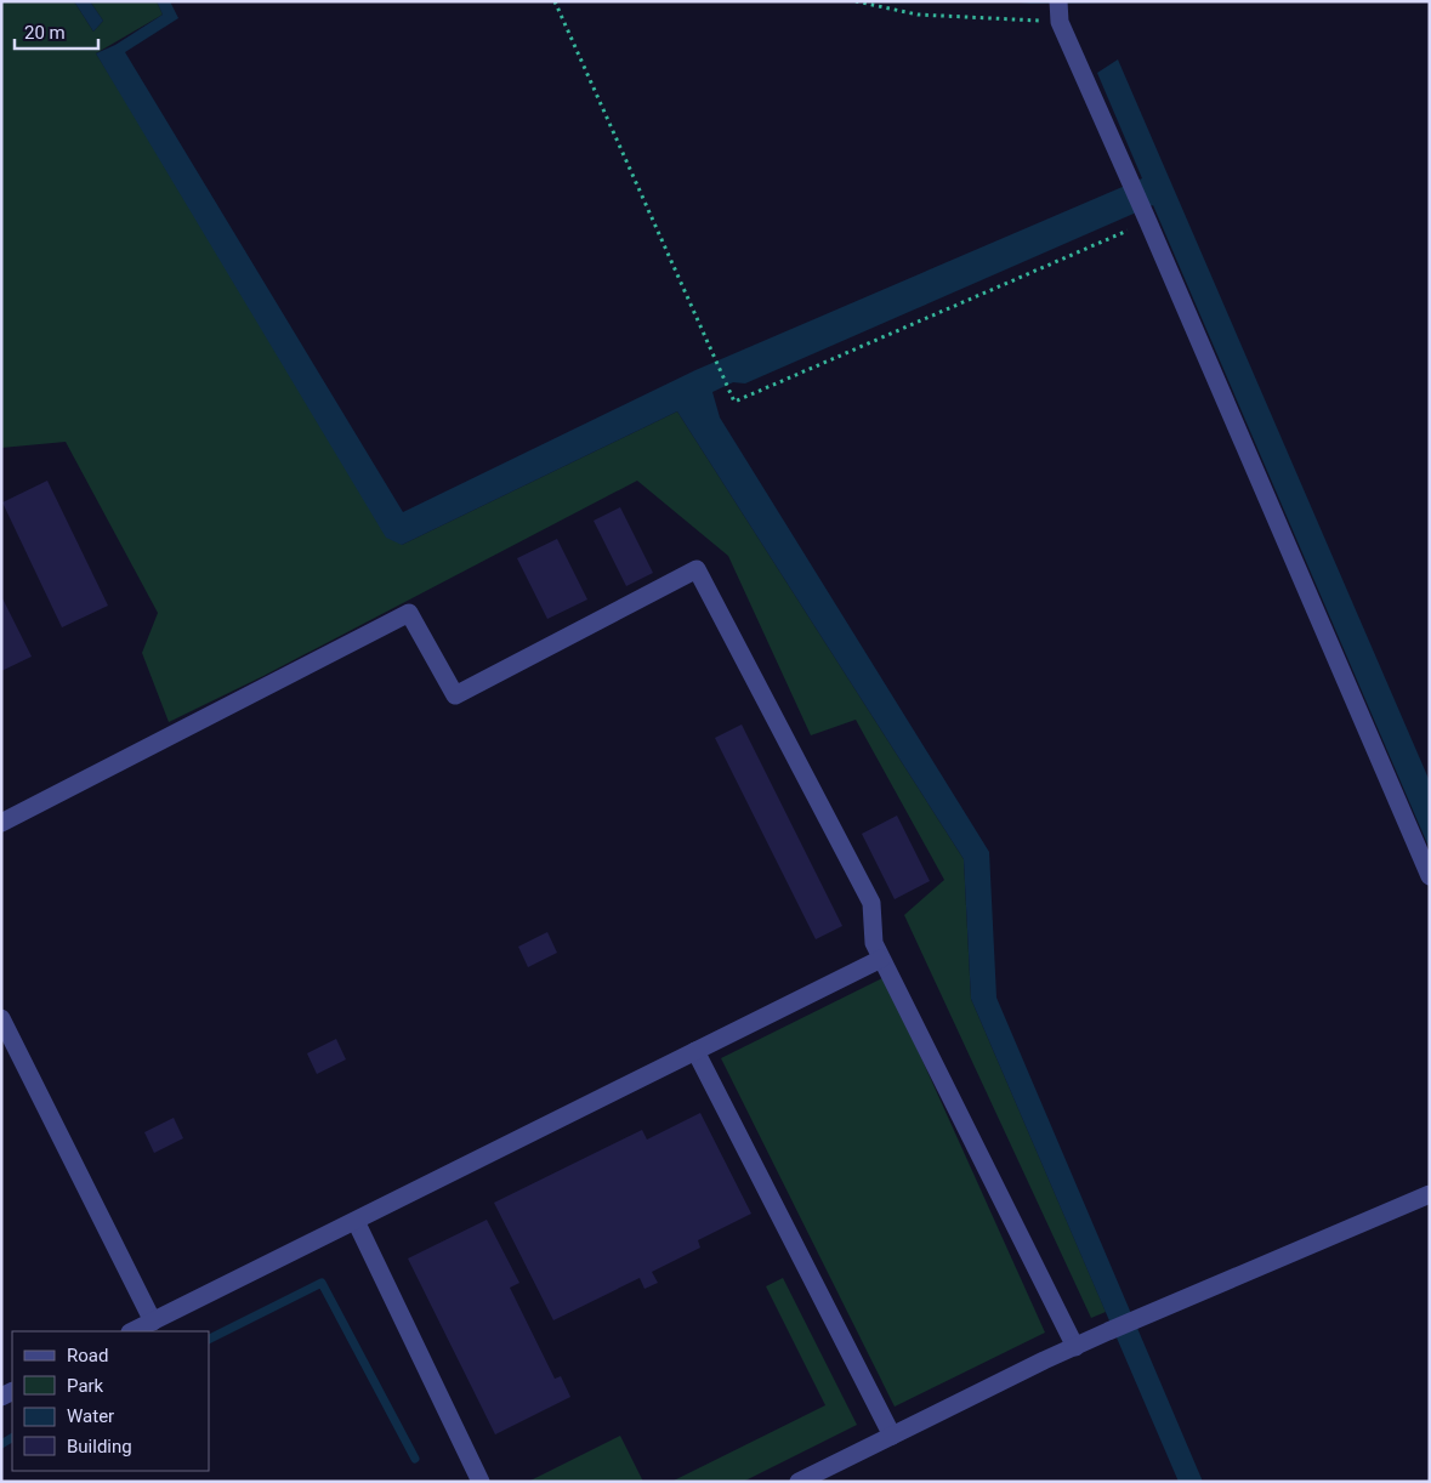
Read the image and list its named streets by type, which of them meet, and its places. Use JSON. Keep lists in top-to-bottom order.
{
  "legend": [
    "Road",
    "Park",
    "Water",
    "Building"
  ],
  "scale_bar": "20 m"
}
